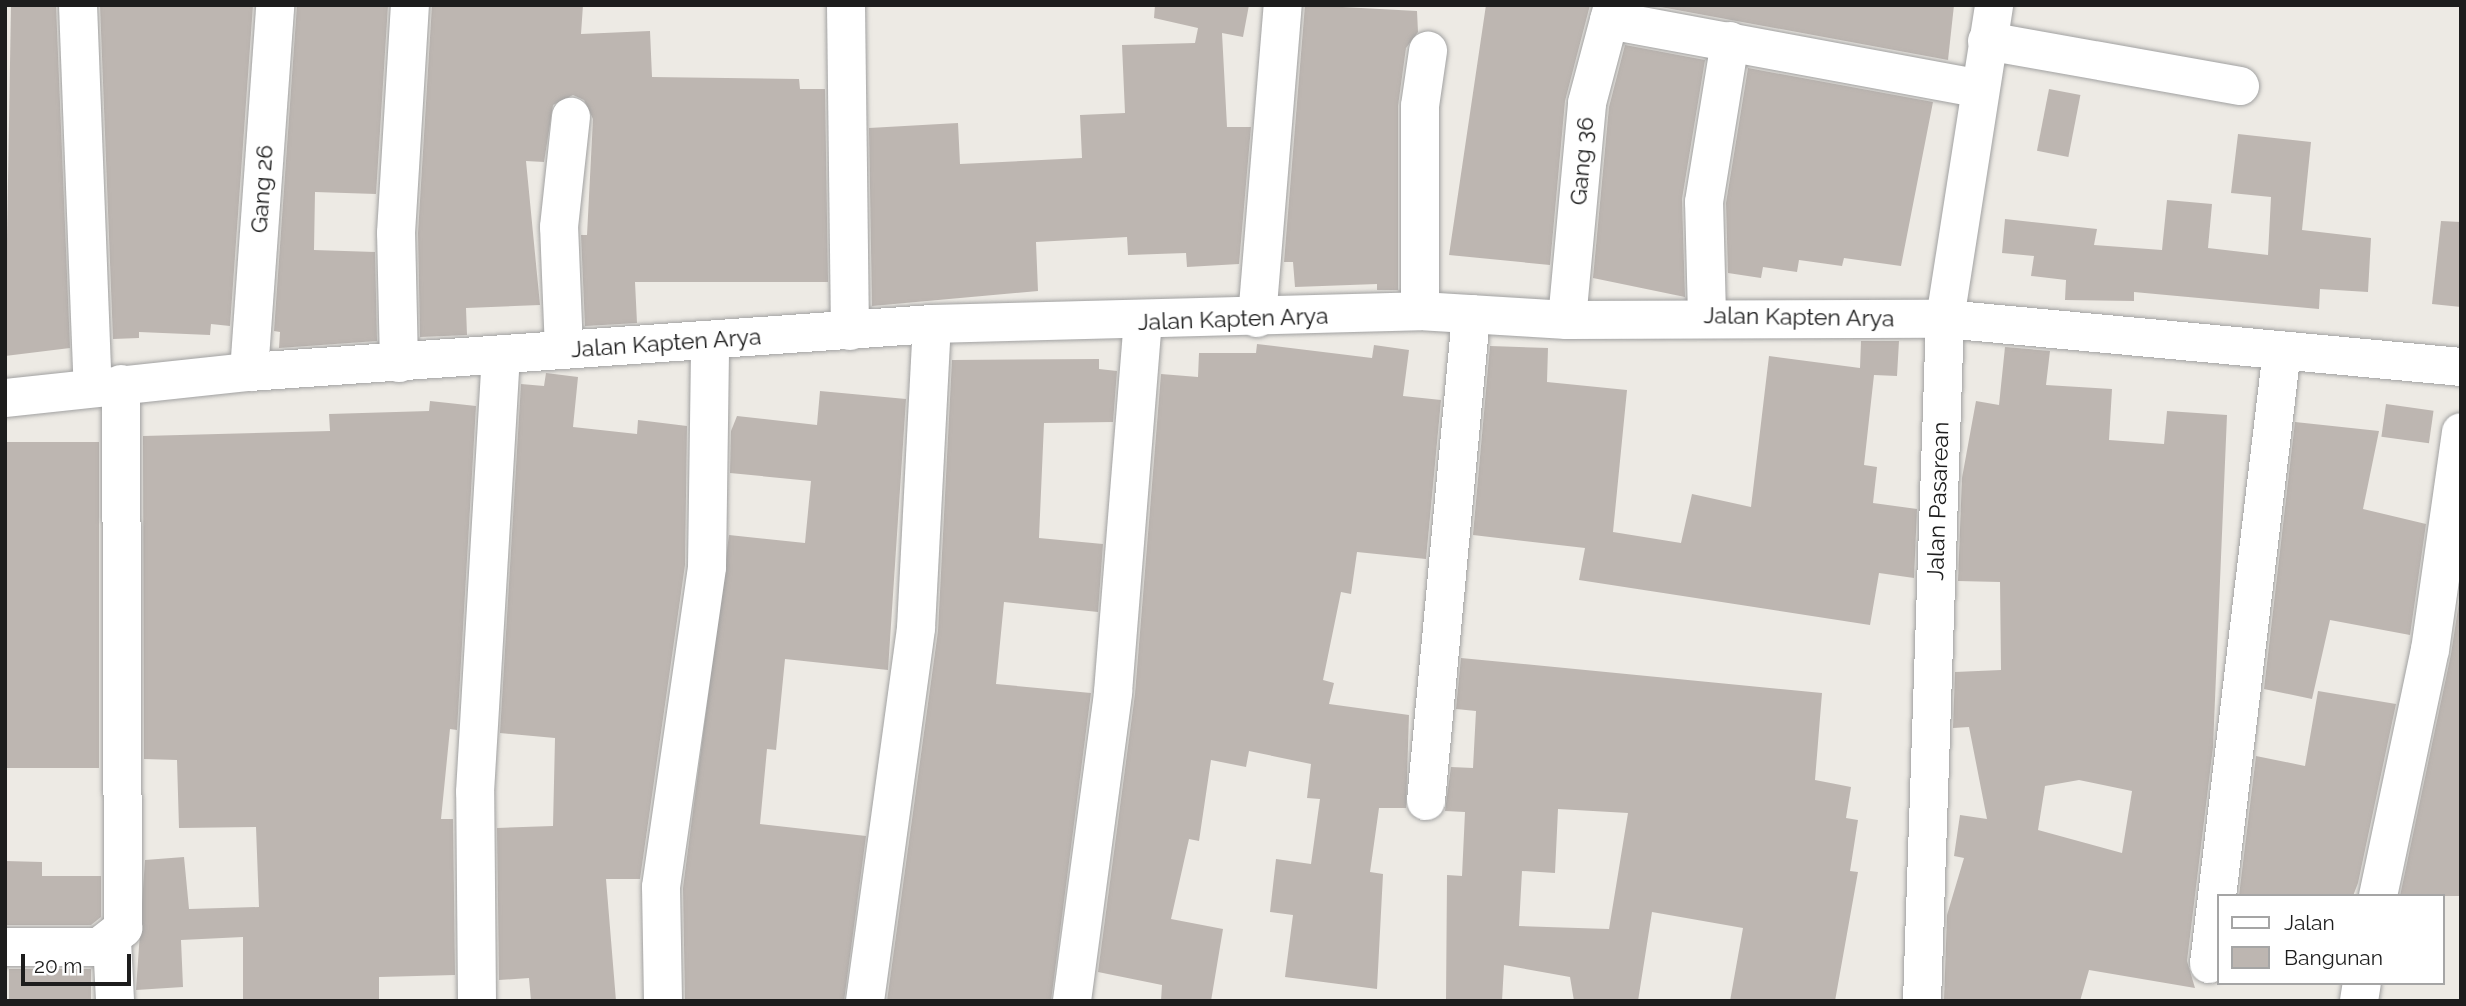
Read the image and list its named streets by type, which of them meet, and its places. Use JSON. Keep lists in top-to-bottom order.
{
  "streets": {
    "street": [
      "Gang 36",
      "Gang 26",
      "Jalan Kapten Arya",
      "Jalan Pasarean"
    ]
  },
  "crossings": [
    ["Gang 36", "Jalan Kapten Arya"],
    ["Gang 26", "Jalan Kapten Arya"],
    ["Jalan Kapten Arya", "Jalan Pasarean"]
  ],
  "legend": ["Jalan", "Bangunan"],
  "scale_bar": "20 m"
}
